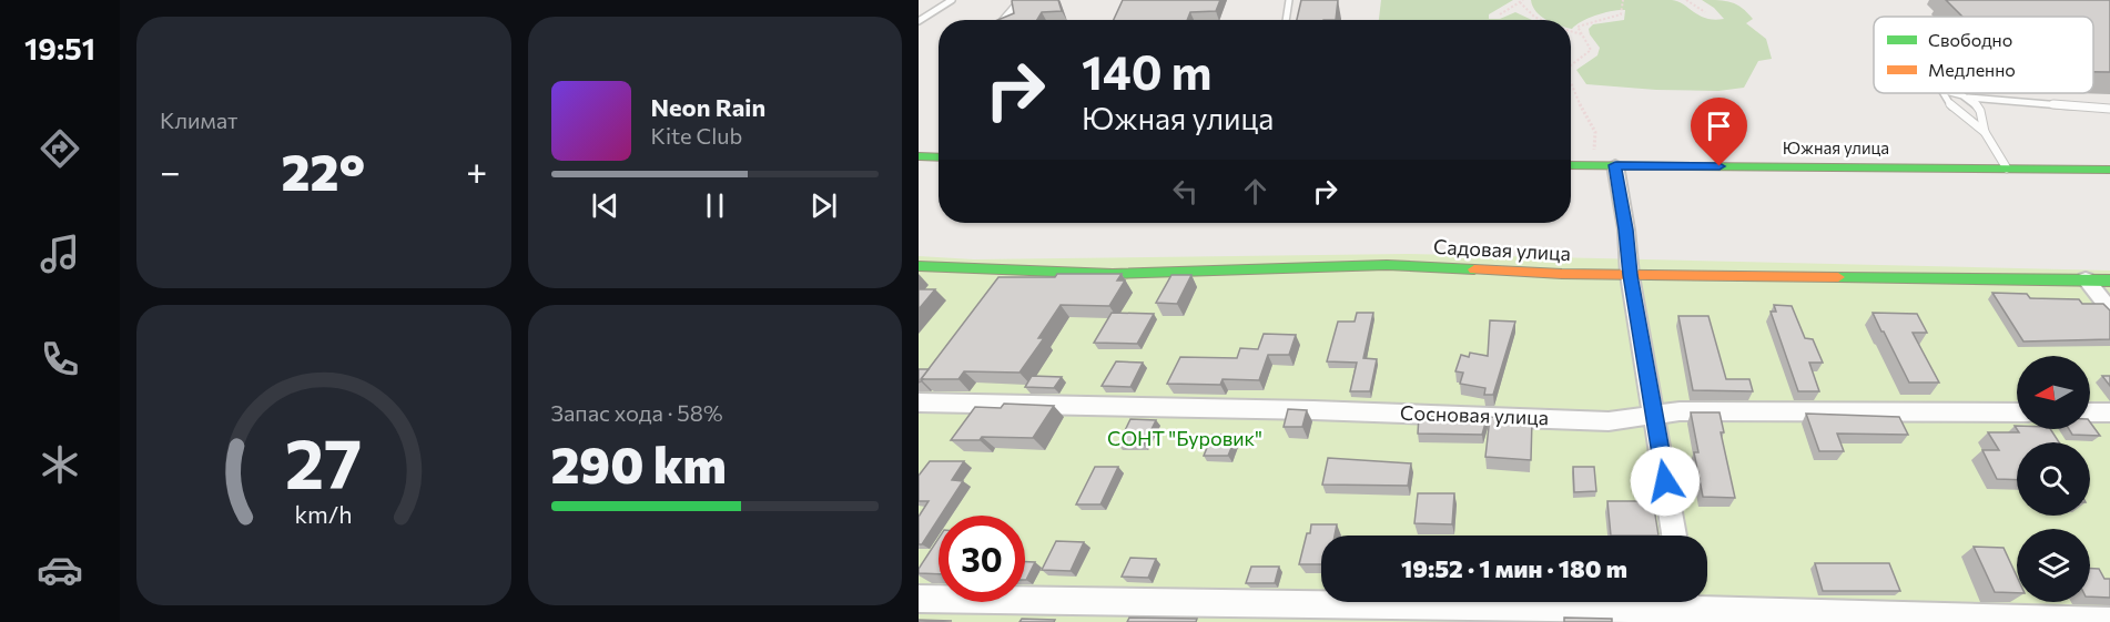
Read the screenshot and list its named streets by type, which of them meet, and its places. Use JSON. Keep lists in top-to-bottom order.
{
  "streets": {
    "street": ["Южная улица", "Садовая улица", "Сосновая улица"]
  },
  "parks": ["СОНТ \"Буровик\""],
  "legend": ["Свободно", "Медленно"],
  "north": "left",
  "page": {
    "tabs": "19:51",
    "tile": [
      "Климат",
      ["Запас хода · 58%", "290 km"]
    ],
    "turn": ["140 m", "Южная улица"],
    "song": ["Neon Rain", "Kite Club"],
    "heat": ["−", "22°", "+"],
    "limit": "30",
    "trip": "19:52 · 1 мин · 180 m",
    "gauge": ["27", "km/h"]
  }
}
